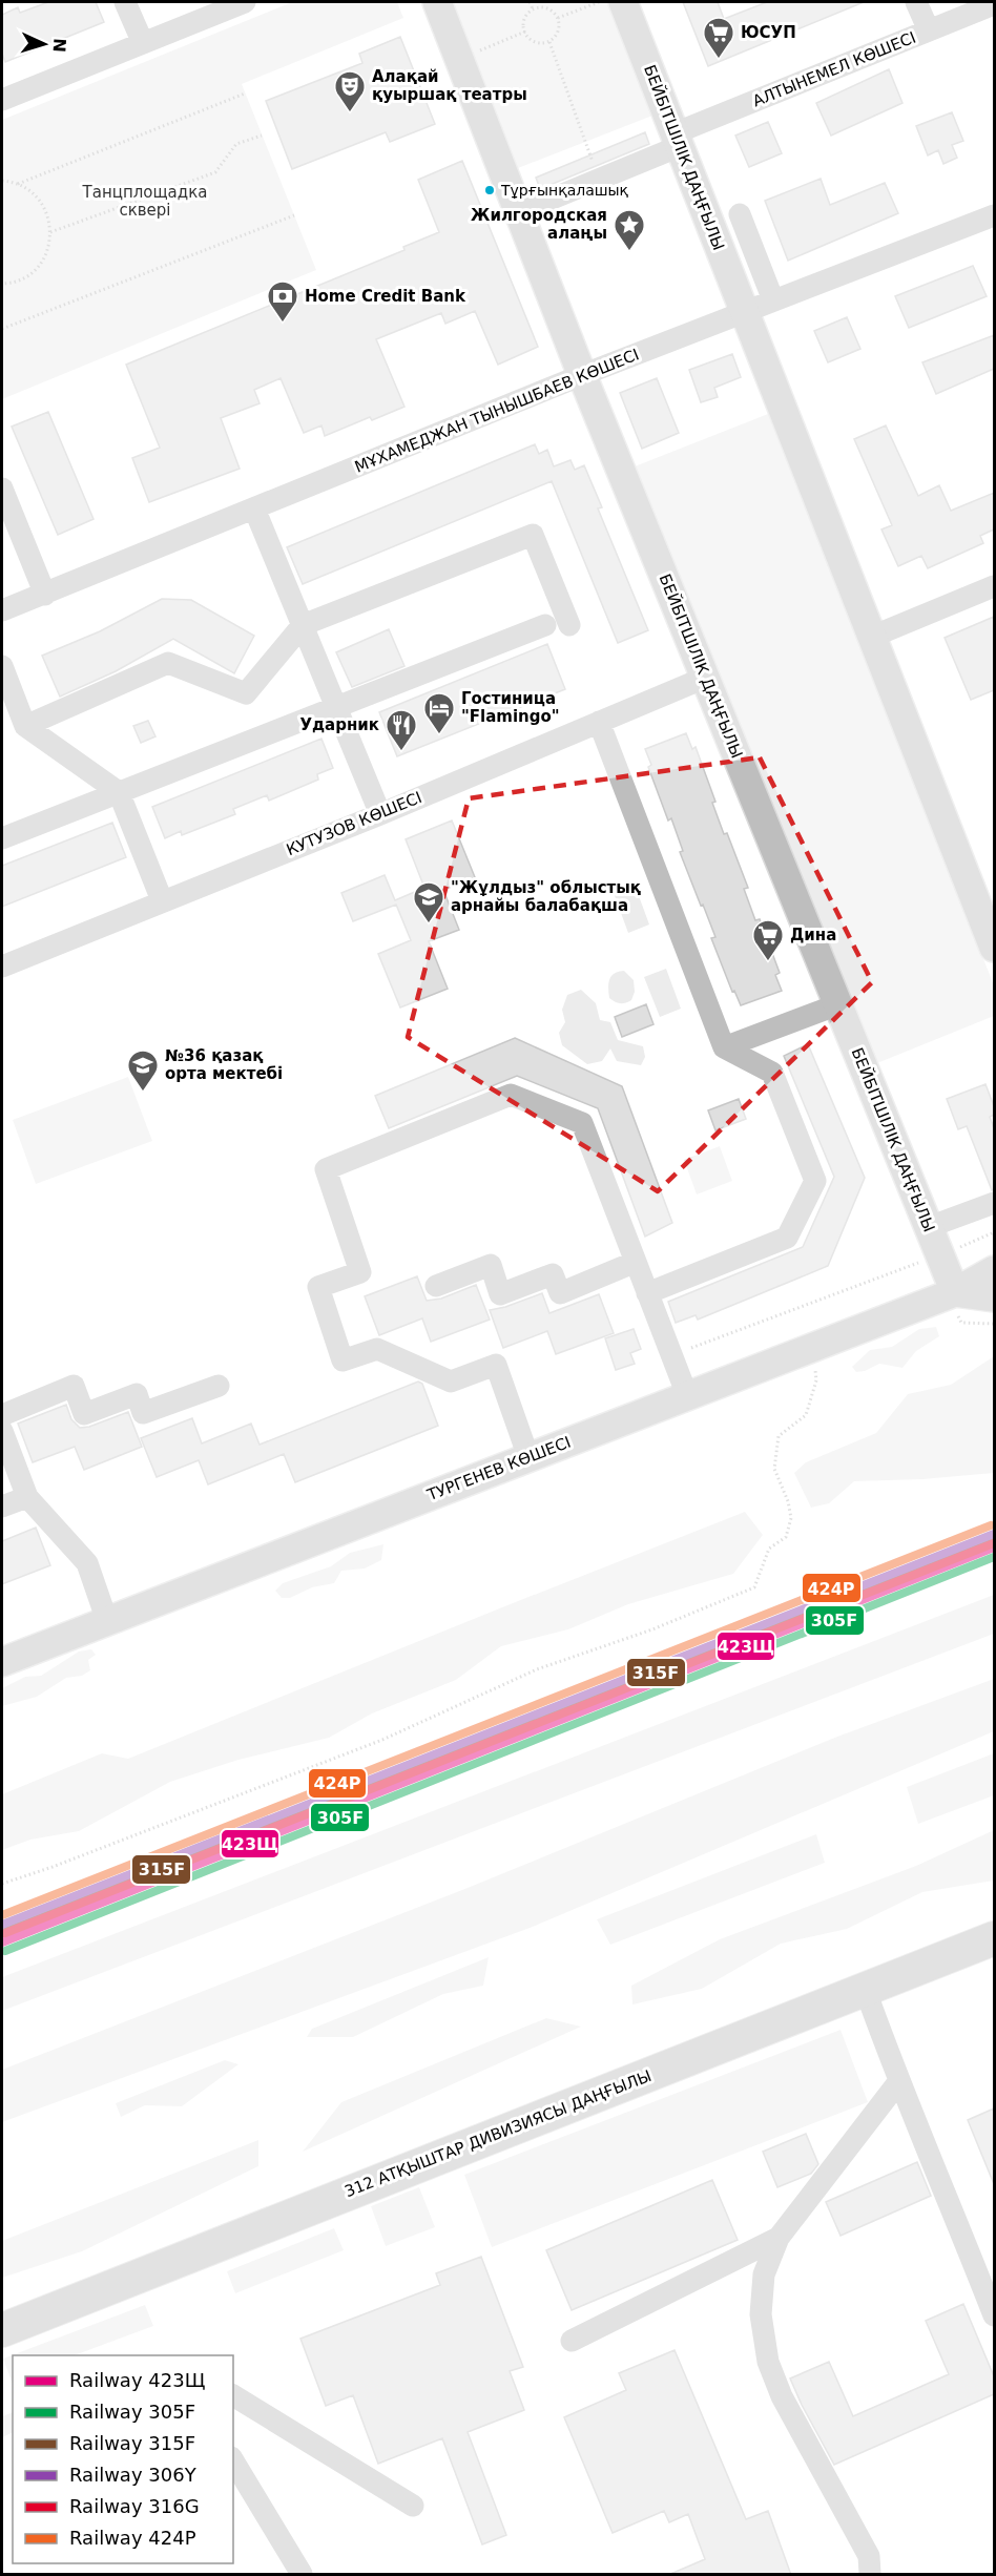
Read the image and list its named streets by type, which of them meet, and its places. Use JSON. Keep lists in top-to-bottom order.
{
  "streets": {
    "highway": ["312 АТҚЫШТАР ДИВИЗИЯСЫ ДАҢҒЫЛЫ"],
    "main road": ["БЕЙБІТШІЛІК ДАҢҒЫЛЫ", "ТУРГЕНЕВ КӨШЕСІ"],
    "street": ["АЛТЫНЕМЕЛ КӨШЕСІ", "МҰХАМЕДЖАН ТЫНЫШБАЕВ КӨШЕСІ", "КУТУЗОВ КӨШЕСІ"]
  },
  "crossings": [
    ["АЛТЫНЕМЕЛ КӨШЕСІ", "БЕЙБІТШІЛІК ДАҢҒЫЛЫ"],
    ["БЕЙБІТШІЛІК ДАҢҒЫЛЫ", "МҰХАМЕДЖАН ТЫНЫШБАЕВ КӨШЕСІ"],
    ["БЕЙБІТШІЛІК ДАҢҒЫЛЫ", "КУТУЗОВ КӨШЕСІ"],
    ["БЕЙБІТШІЛІК ДАҢҒЫЛЫ", "ТУРГЕНЕВ КӨШЕСІ"]
  ],
  "parks": ["Танцплощадка сквері"],
  "places": {
    "supermarket": ["ЮСУП", "Дина"],
    "theatre": ["Алақай қуыршақ театры"],
    "other": ["Тұрғынқалашық"],
    "place": ["Жилгородская алаңы"],
    "bank": ["Home Credit Bank"],
    "hotel": ["Гостиница \"Flamingo\""],
    "restaurant": ["Ударник"],
    "school or university": ["\"Жұлдыз\" облыстық арнайы балабақша", "№36 қазақ орта мектебі"]
  },
  "lines": [
    "rail line 424Р",
    "rail line 306Y",
    "rail line 315F",
    "rail line 316G",
    "rail line 423Щ",
    "rail line 305F"
  ],
  "legend": [
    "Railway 423Щ",
    "Railway 305F",
    "Railway 315F",
    "Railway 306Y",
    "Railway 316G",
    "Railway 424Р"
  ],
  "north": "right"
}
